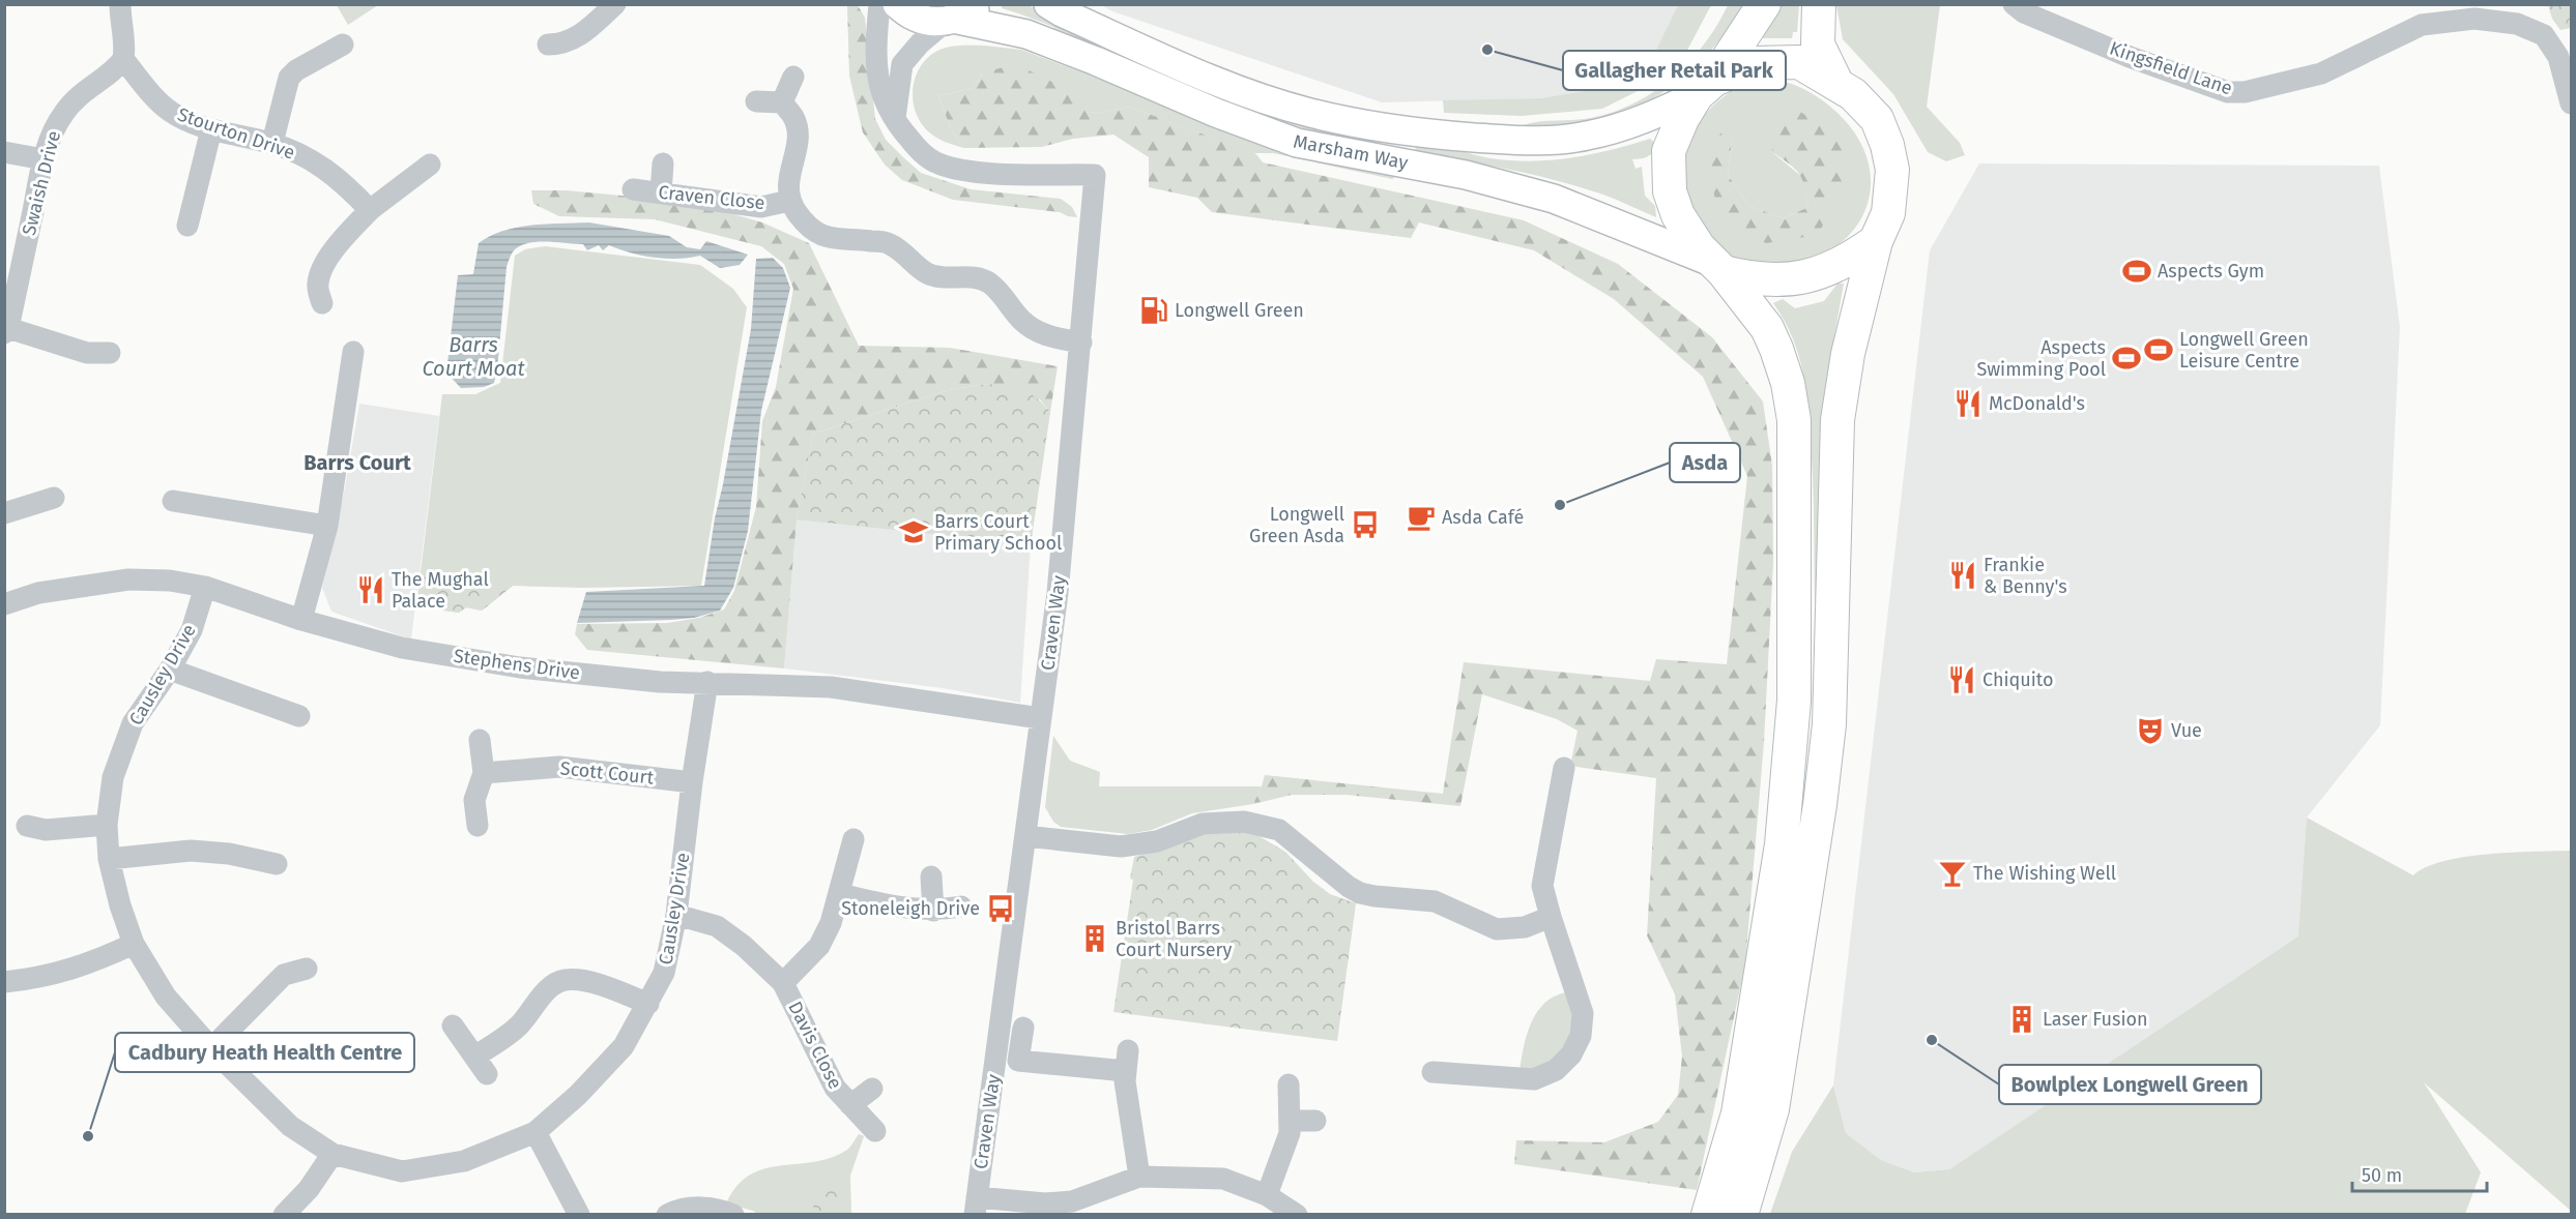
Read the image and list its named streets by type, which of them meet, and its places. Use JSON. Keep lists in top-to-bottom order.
{
  "streets": {
    "main road": ["Marsham Way"],
    "street": [
      "Kingsfield Lane",
      "Stourton Drive",
      "Swaish Drive",
      "Craven Close",
      "Craven Way",
      "Stephens Drive",
      "Causley Drive",
      "Scott Court",
      "Davis Close"
    ]
  },
  "crossings": [
    ["Stourton Drive", "Swaish Drive"],
    ["Craven Close", "Craven Way"],
    ["Craven Way", "Stephens Drive"],
    ["Stephens Drive", "Causley Drive"],
    ["Causley Drive", "Scott Court"],
    ["Causley Drive", "Davis Close"]
  ],
  "districts": ["Barrs Court"],
  "water": ["Barrs Court Moat"],
  "places": {
    "other": [
      "Gallagher Retail Park",
      "Asda",
      "Bowlplex Longwell Green",
      "Cadbury Heath Health Centre"
    ],
    "sports": ["Aspects Gym", "Longwell Green Leisure Centre", "Aspects Swimming Pool"],
    "fuel station": ["Longwell Green"],
    "restaurant": [
      "McDonald's",
      "Frankie & Benny's",
      "The Mughal Palace",
      "Chiquito"
    ],
    "cafe": ["Asda Café"],
    "bus stop": ["Longwell Green Asda", "Stoneleigh Drive"],
    "school or university": ["Barrs Court Primary School"],
    "theatre": ["Vue"],
    "bar": ["The Wishing Well"],
    "building": ["Bristol Barrs Court Nursery", "Laser Fusion"]
  },
  "scale_bar": "50 m"
}
